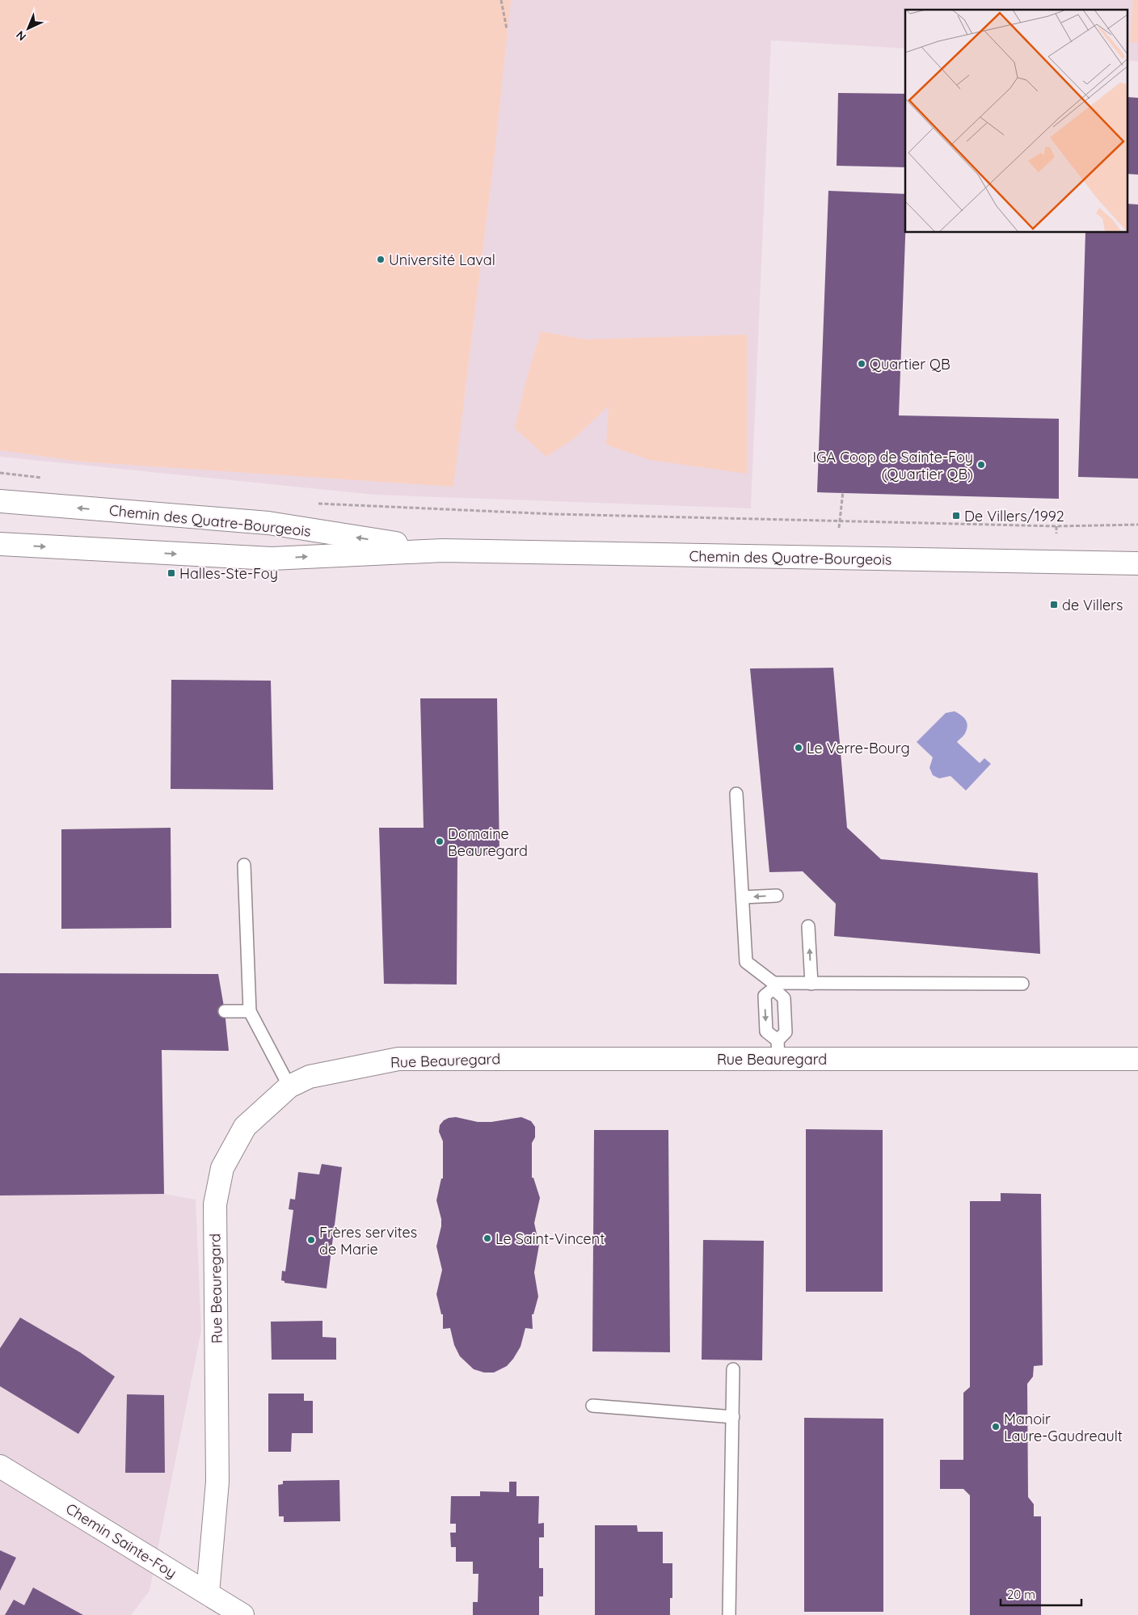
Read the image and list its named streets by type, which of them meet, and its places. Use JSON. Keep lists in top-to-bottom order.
{
  "streets": {
    "main road": ["Chemin des Quatre-Bourgeois", "Rue Beauregard", "Chemin Sainte-Foy"]
  },
  "crossings": [
    ["Rue Beauregard", "Chemin Sainte-Foy"]
  ],
  "places": {
    "other": [
      "Université Laval",
      "Quartier QB",
      "IGA Coop de Sainte-Foy (Quartier QB)",
      "Le Verre-Bourg",
      "Domaine Beauregard",
      "Le Saint-Vincent",
      "Frères servites de Marie",
      "Manoir Laure-Gaudreault"
    ],
    "transit": ["De Villers/1992", "Halles-Ste-Foy", "de Villers"]
  },
  "scale_bar": "20 m",
  "north": "bottom left"
}
